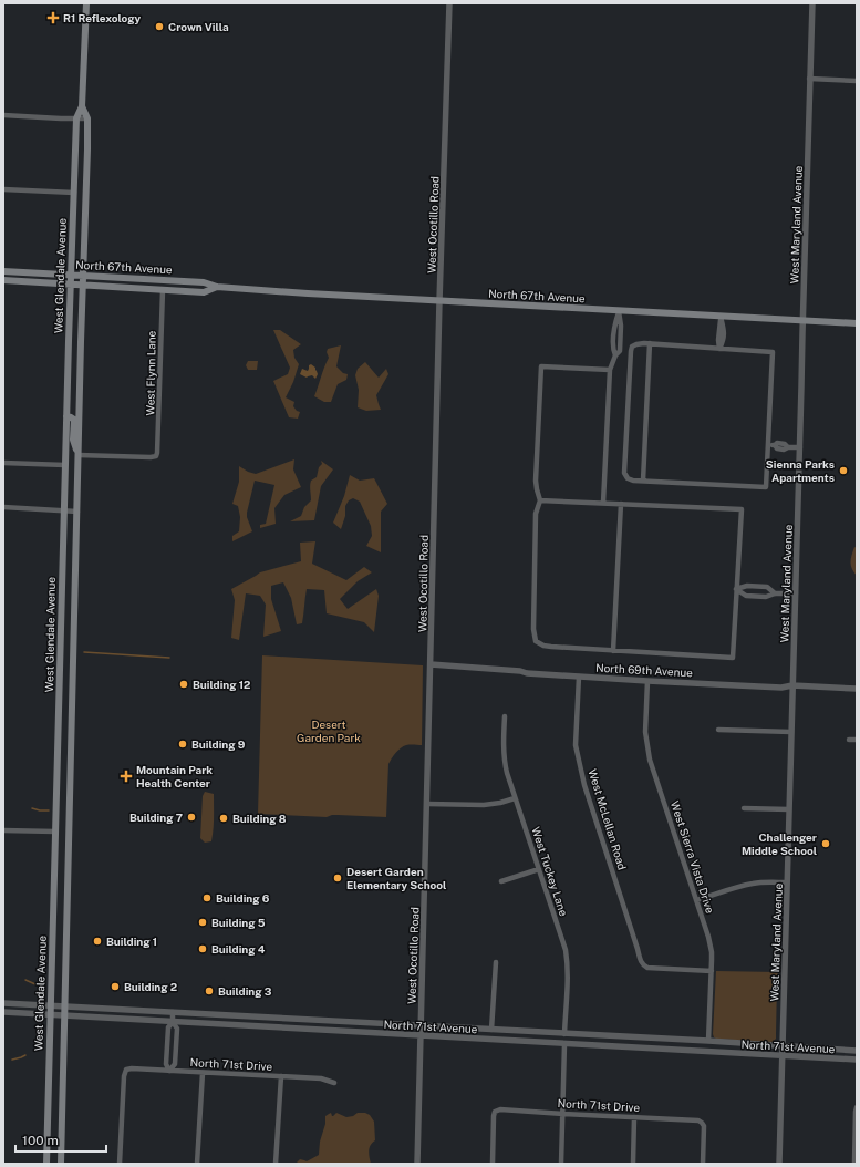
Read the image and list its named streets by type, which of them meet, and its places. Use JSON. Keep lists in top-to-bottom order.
{
  "streets": {
    "main road": ["North 67th Avenue", "West Glendale Avenue"],
    "street": [
      "West Ocotillo Road",
      "West Maryland Avenue",
      "West Flynn Lane",
      "North 69th Avenue",
      "West McLellan Road",
      "West Sierra Vista Drive",
      "West Tuckey Lane",
      "North 71st Avenue",
      "North 71st Drive"
    ]
  },
  "crossings": [
    ["West Ocotillo Road", "North 67th Avenue"],
    ["West Ocotillo Road", "North 69th Avenue"],
    ["West Ocotillo Road", "North 71st Avenue"],
    ["West Maryland Avenue", "North 67th Avenue"],
    ["West Maryland Avenue", "North 69th Avenue"],
    ["West Maryland Avenue", "North 71st Avenue"],
    ["North 67th Avenue", "West Glendale Avenue"],
    ["North 67th Avenue", "West Flynn Lane"],
    ["West Glendale Avenue", "West Flynn Lane"],
    ["West Glendale Avenue", "North 71st Avenue"],
    ["North 69th Avenue", "West McLellan Road"],
    ["North 69th Avenue", "West Sierra Vista Drive"],
    ["West McLellan Road", "West Sierra Vista Drive"],
    ["West Sierra Vista Drive", "North 71st Avenue"],
    ["West Tuckey Lane", "North 71st Avenue"]
  ],
  "parks": ["Desert Garden Park"],
  "places": {
    "health": ["R1 Reflexology", "Mountain Park Health Center"],
    "other": [
      "Crown Villa",
      "Sienna Parks Apartments",
      "Building 12",
      "Building 9",
      "Building 7",
      "Building 8",
      "Challenger Middle School",
      "Desert Garden Elementary School",
      "Building 6",
      "Building 5",
      "Building 1",
      "Building 4",
      "Building 2",
      "Building 3"
    ]
  },
  "scale_bar": "100 m"
}
